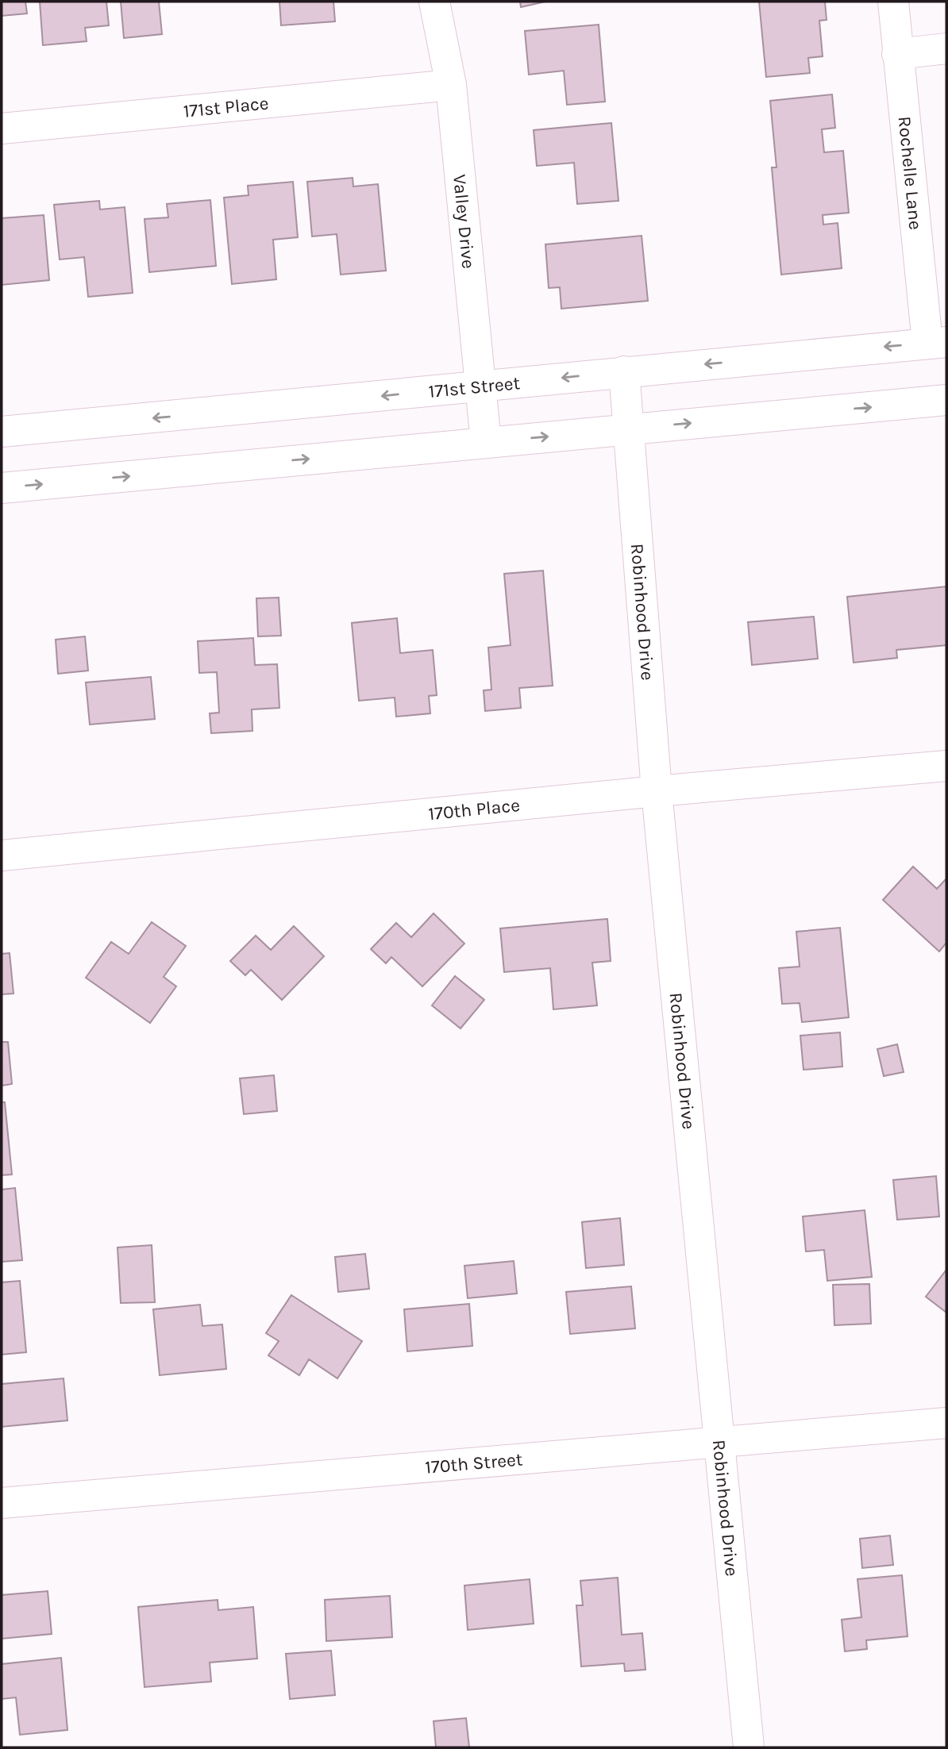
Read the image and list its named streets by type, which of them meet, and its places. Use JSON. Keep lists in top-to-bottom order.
{
  "streets": {
    "street": [
      "171st Place",
      "Rochelle Lane",
      "Valley Drive",
      "171st Street",
      "Robinhood Drive",
      "170th Place",
      "170th Street"
    ]
  },
  "crossings": [
    ["171st Place", "Valley Drive"],
    ["Rochelle Lane", "171st Street"],
    ["Valley Drive", "171st Street"],
    ["171st Street", "Robinhood Drive"],
    ["Robinhood Drive", "170th Place"],
    ["Robinhood Drive", "170th Street"]
  ]
}
